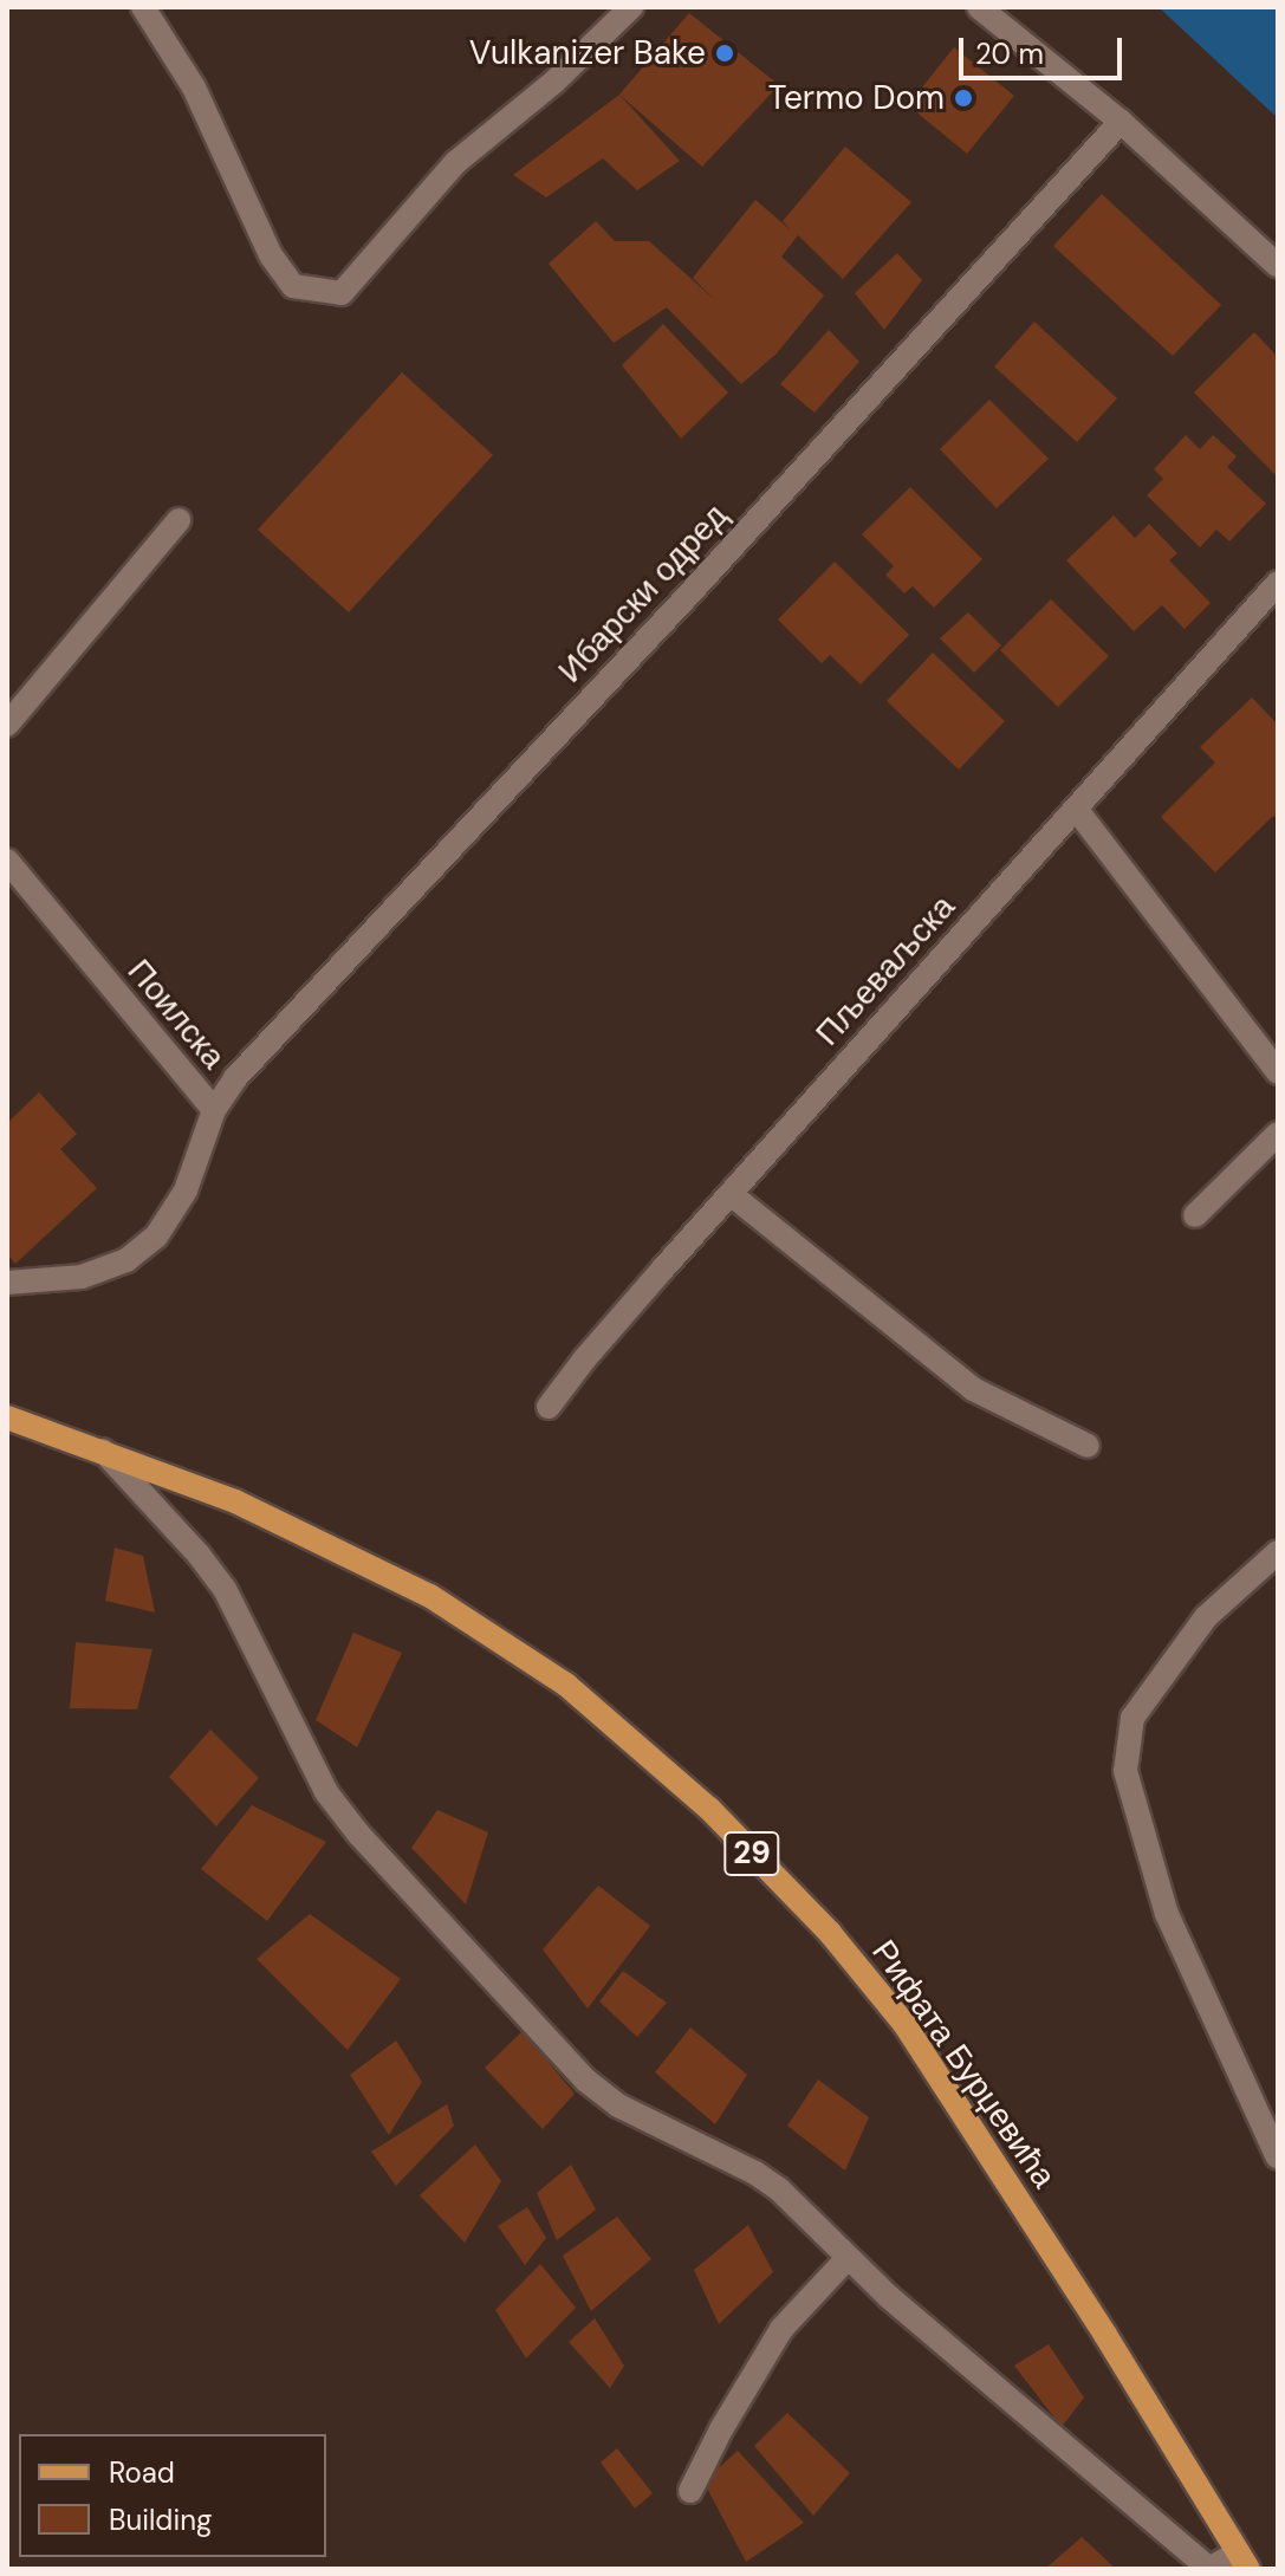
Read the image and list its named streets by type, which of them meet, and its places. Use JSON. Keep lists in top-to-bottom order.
{
  "streets": {
    "main road": ["29", "Рифата Бурџевића"],
    "street": ["Ибарски одред", "Пљеваљска", "Поилска"]
  },
  "crossings": [
    ["Ибарски одред", "Поилска"]
  ],
  "places": ["Vulkanizer Bake", "Termo Dom"],
  "legend": ["Road", "Building"],
  "scale_bar": "20 m"
}
